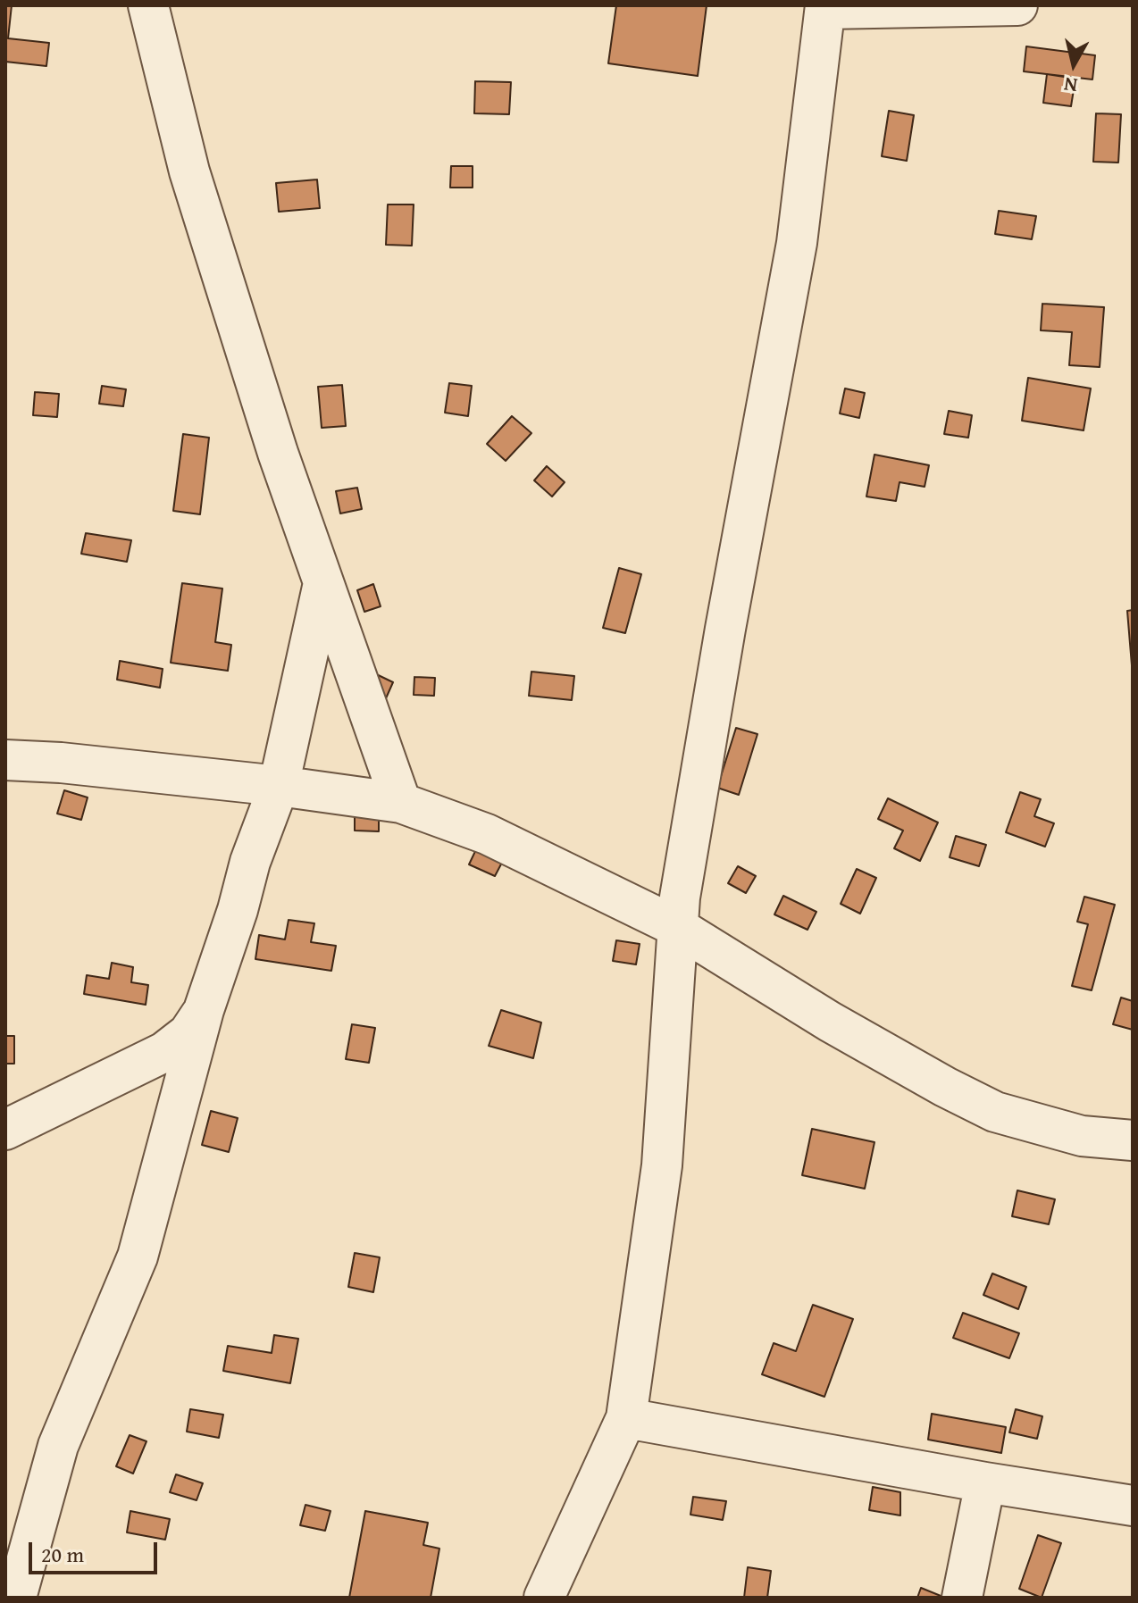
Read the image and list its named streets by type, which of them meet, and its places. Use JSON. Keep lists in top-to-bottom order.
{
  "scale_bar": "20 m",
  "north": "bottom"
}
